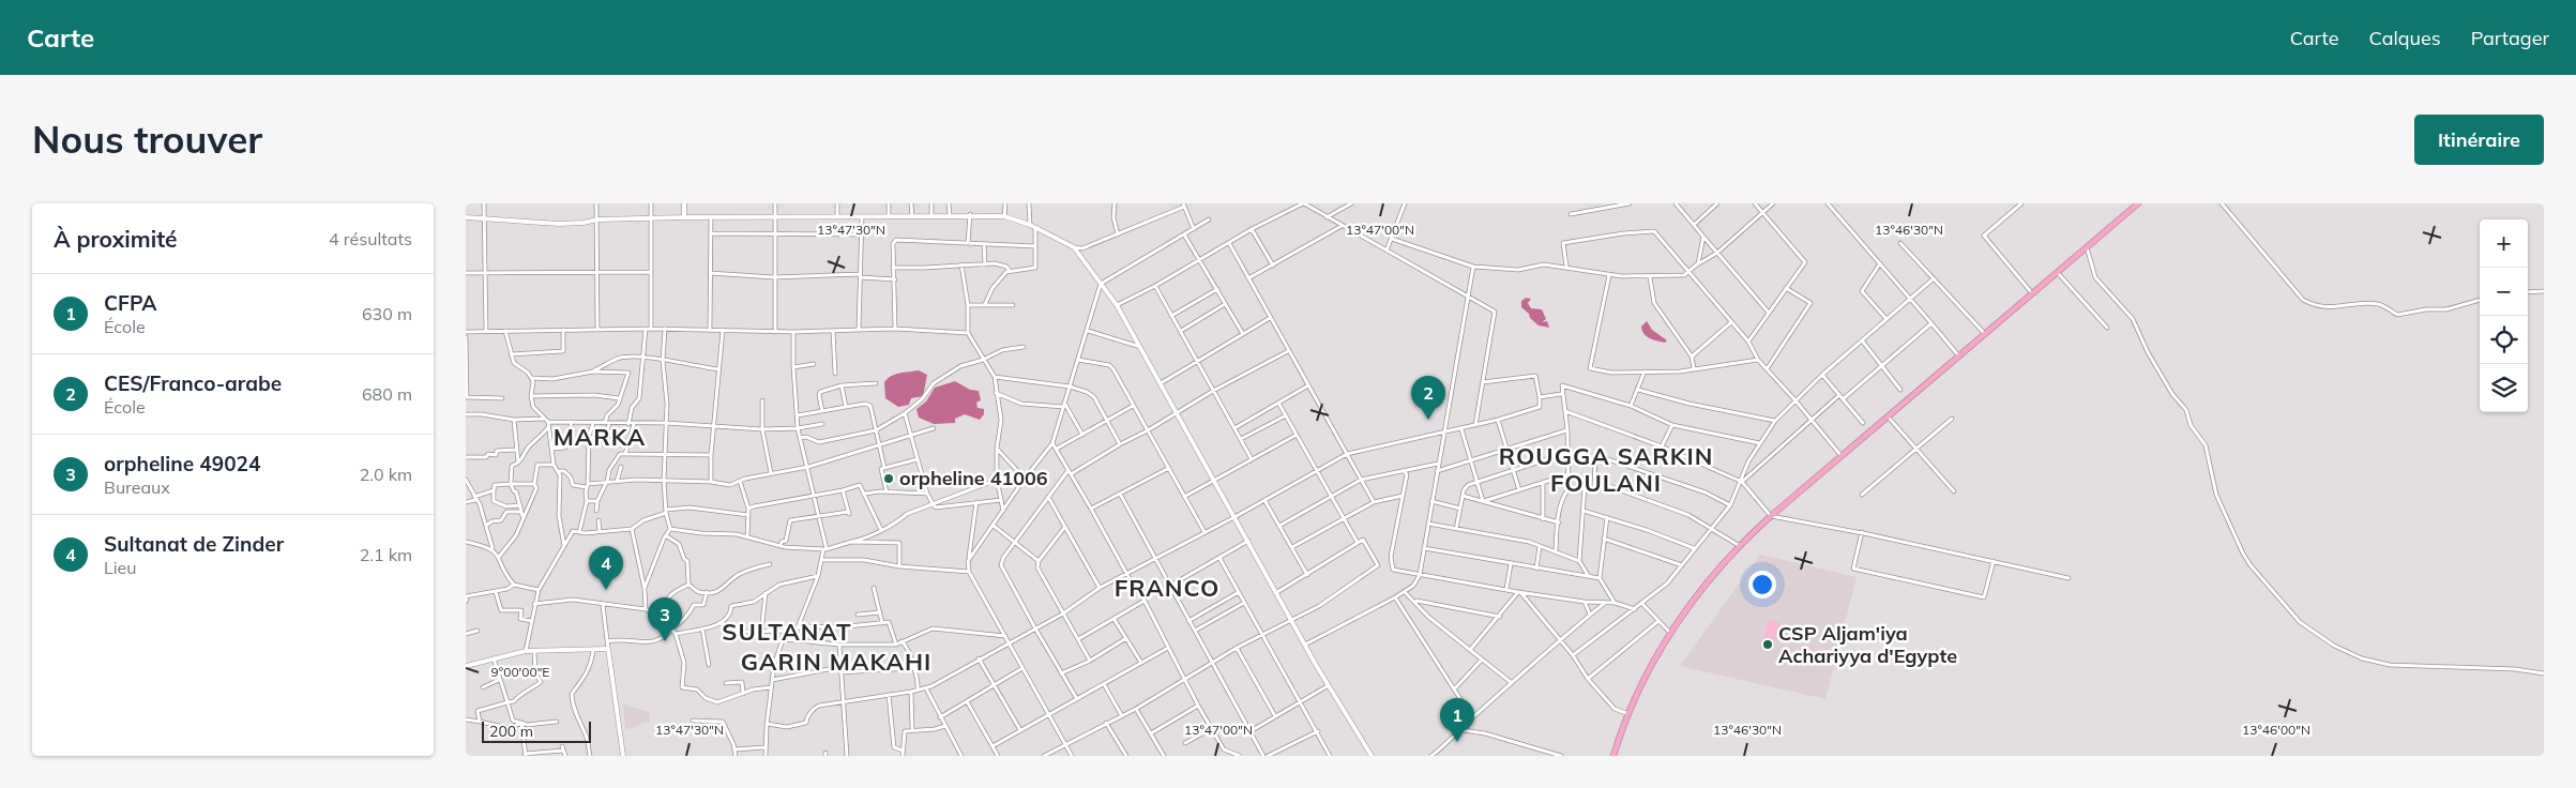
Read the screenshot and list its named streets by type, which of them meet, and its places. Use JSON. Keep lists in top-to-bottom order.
{
  "districts": [
    "MARKA",
    "ROUGGA SARKIN FOULANI",
    "FRANCO",
    "SULTANAT",
    "GARIN MAKAHI"
  ],
  "places": ["orpheline 41006", "CSP Aljam'iya Achariyya d'Egypte"],
  "scale_bar": "200 m",
  "page": {
    "header": "Carte",
    "nav": ["Carte", "Calques", "Partager"],
    "buttons": "Itinéraire",
    "title": "Nous trouver",
    "heading": ["À proximité", "4 résultats"],
    "map_buttons": ["+", "−"],
    "list": [
      {
        "mark": "1",
        "name": "CFPA",
        "note": "École",
        "value": "630 m"
      },
      {
        "mark": "2",
        "name": "CES/Franco-arabe",
        "note": "École",
        "value": "680 m"
      },
      {
        "mark": "3",
        "name": "orpheline 49024",
        "note": "Bureaux",
        "value": "2.0 km"
      },
      {
        "mark": "4",
        "name": "Sultanat de Zinder",
        "note": "Lieu",
        "value": "2.1 km"
      }
    ],
    "pins": [
      "2",
      "4",
      "3",
      "1"
    ],
    "scale": "200 m"
  },
  "coordinates": [
    "13°47'30\"N",
    "13°47'00\"N",
    "13°46'30\"N",
    "9°00'00\"E",
    "13°46'00\"N"
  ]
}
